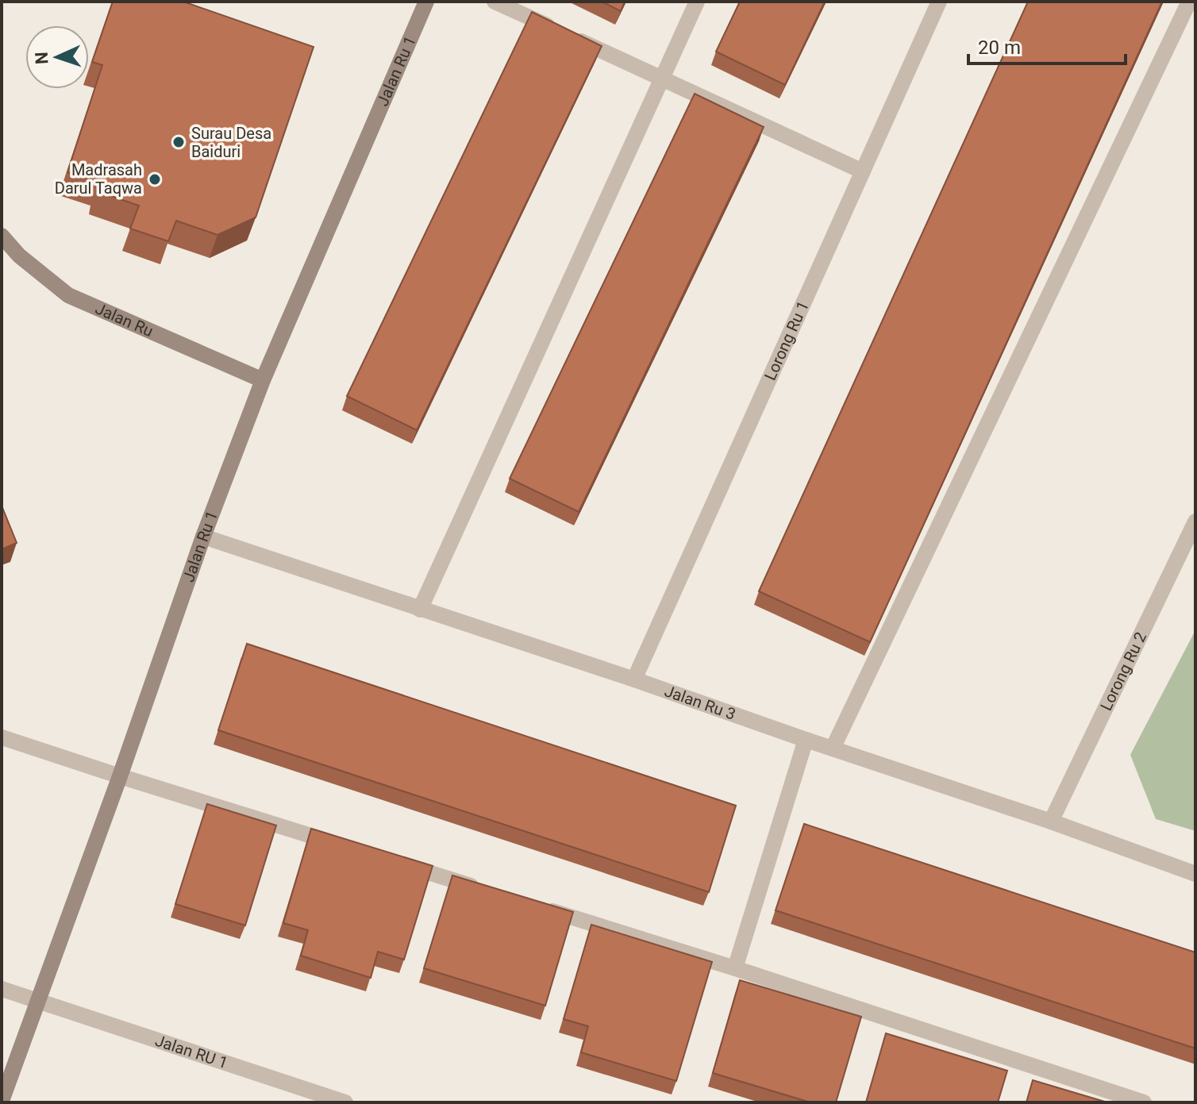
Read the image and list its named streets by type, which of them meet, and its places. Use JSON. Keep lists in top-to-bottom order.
{
  "streets": {
    "street": [
      "Jalan Ru 1",
      "Jalan Ru",
      "Lorong Ru 1",
      "Lorong Ru 2",
      "Jalan Ru 3",
      "Jalan RU 1"
    ]
  },
  "crossings": [
    ["Jalan Ru 1", "Jalan Ru"],
    ["Jalan Ru 1", "Jalan Ru 3"],
    ["Jalan Ru 1", "Jalan RU 1"],
    ["Lorong Ru 1", "Jalan Ru 3"],
    ["Lorong Ru 2", "Jalan Ru 3"]
  ],
  "places": ["Surau Desa Baiduri", "Madrasah Darul Taqwa"],
  "scale_bar": "20 m",
  "north": "left"
}
